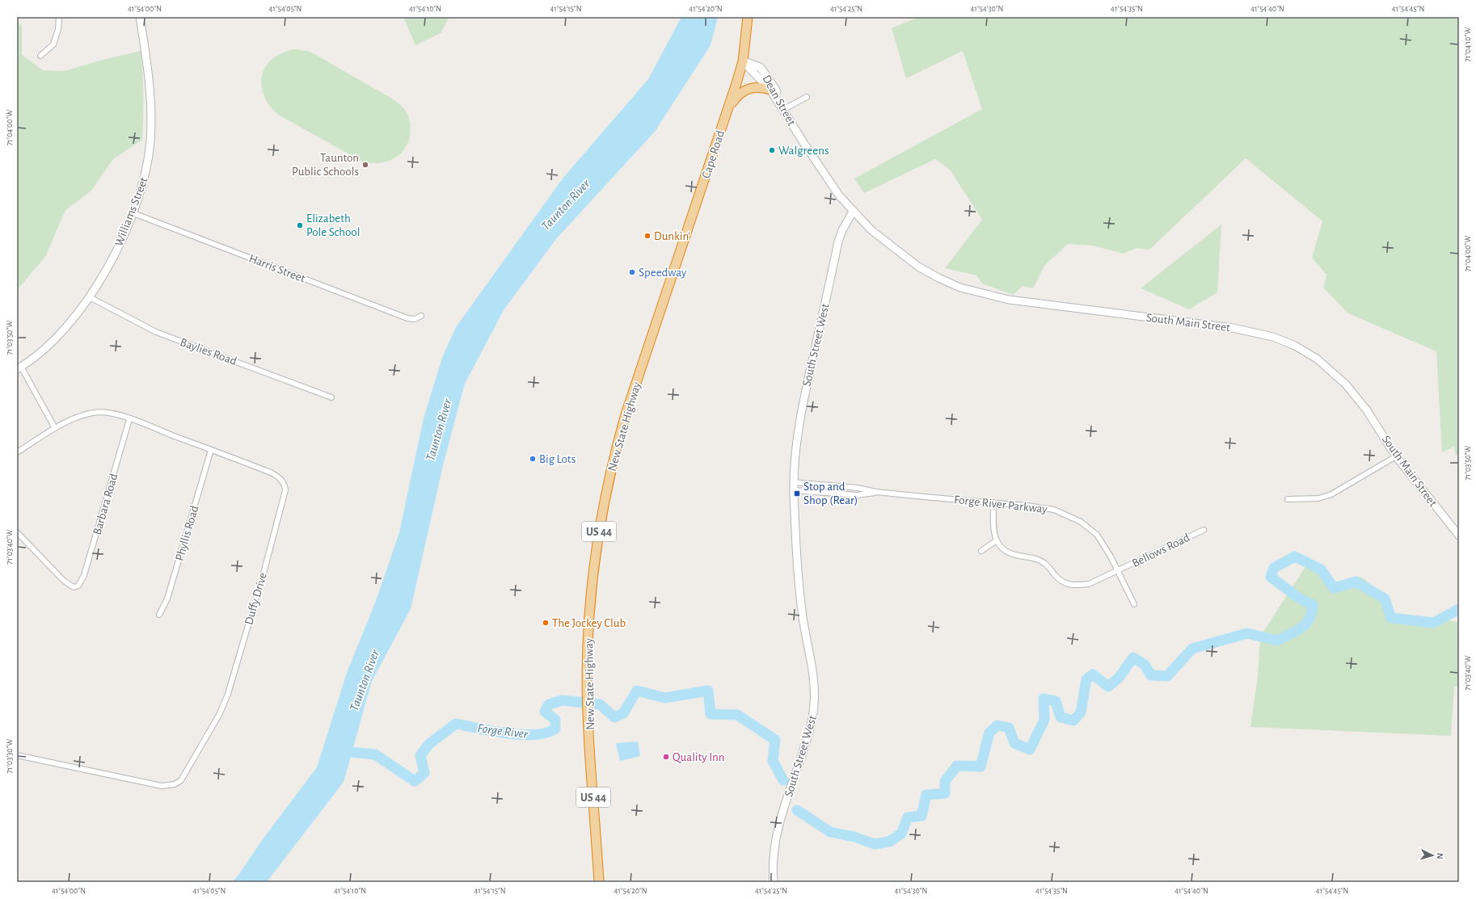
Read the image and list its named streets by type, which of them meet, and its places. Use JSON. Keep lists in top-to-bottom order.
{
  "streets": {
    "highway": ["Cape Road", "New State Highway", "US 44"],
    "street": [
      "Dean Street",
      "Williams Street",
      "Harris Street",
      "South Main Street",
      "South Street West",
      "Baylies Road",
      "Barbara Road",
      "Forge River Parkway",
      "Phyllis Road",
      "Bellows Road",
      "Duffy Drive"
    ]
  },
  "crossings": [
    ["Dean Street", "Cape Road"],
    ["Dean Street", "South Main Street"],
    ["Dean Street", "South Street West"],
    ["Dean Street", "US 44"],
    ["Cape Road", "New State Highway"],
    ["Cape Road", "US 44"],
    ["Williams Street", "Harris Street"],
    ["Williams Street", "Baylies Road"],
    ["South Main Street", "South Street West"],
    ["South Street West", "Forge River Parkway"],
    ["Barbara Road", "Duffy Drive"],
    ["Forge River Parkway", "Bellows Road"],
    ["Phyllis Road", "Duffy Drive"]
  ],
  "water": ["Taunton River", "Forge River"],
  "places": {
    "other": [
      "Walgreens",
      "Taunton Public Schools",
      "Elizabeth Pole School",
      "Dunkin'",
      "Speedway",
      "Big Lots",
      "The Jockey Club",
      "Quality Inn"
    ],
    "transit": ["Stop and Shop (Rear)"]
  },
  "north": "right",
  "coordinates": [
    "41°54'00\"N",
    "41°54'05\"N",
    "41°54'10\"N",
    "41°54'15\"N",
    "41°54'20\"N",
    "41°54'25\"N",
    "41°54'30\"N",
    "41°54'35\"N",
    "41°54'40\"N",
    "41°54'45\"N",
    "71°04'10\"W",
    "71°04'00\"W",
    "71°03'50\"W",
    "71°03'40\"W",
    "71°03'30\"W"
  ]
}
